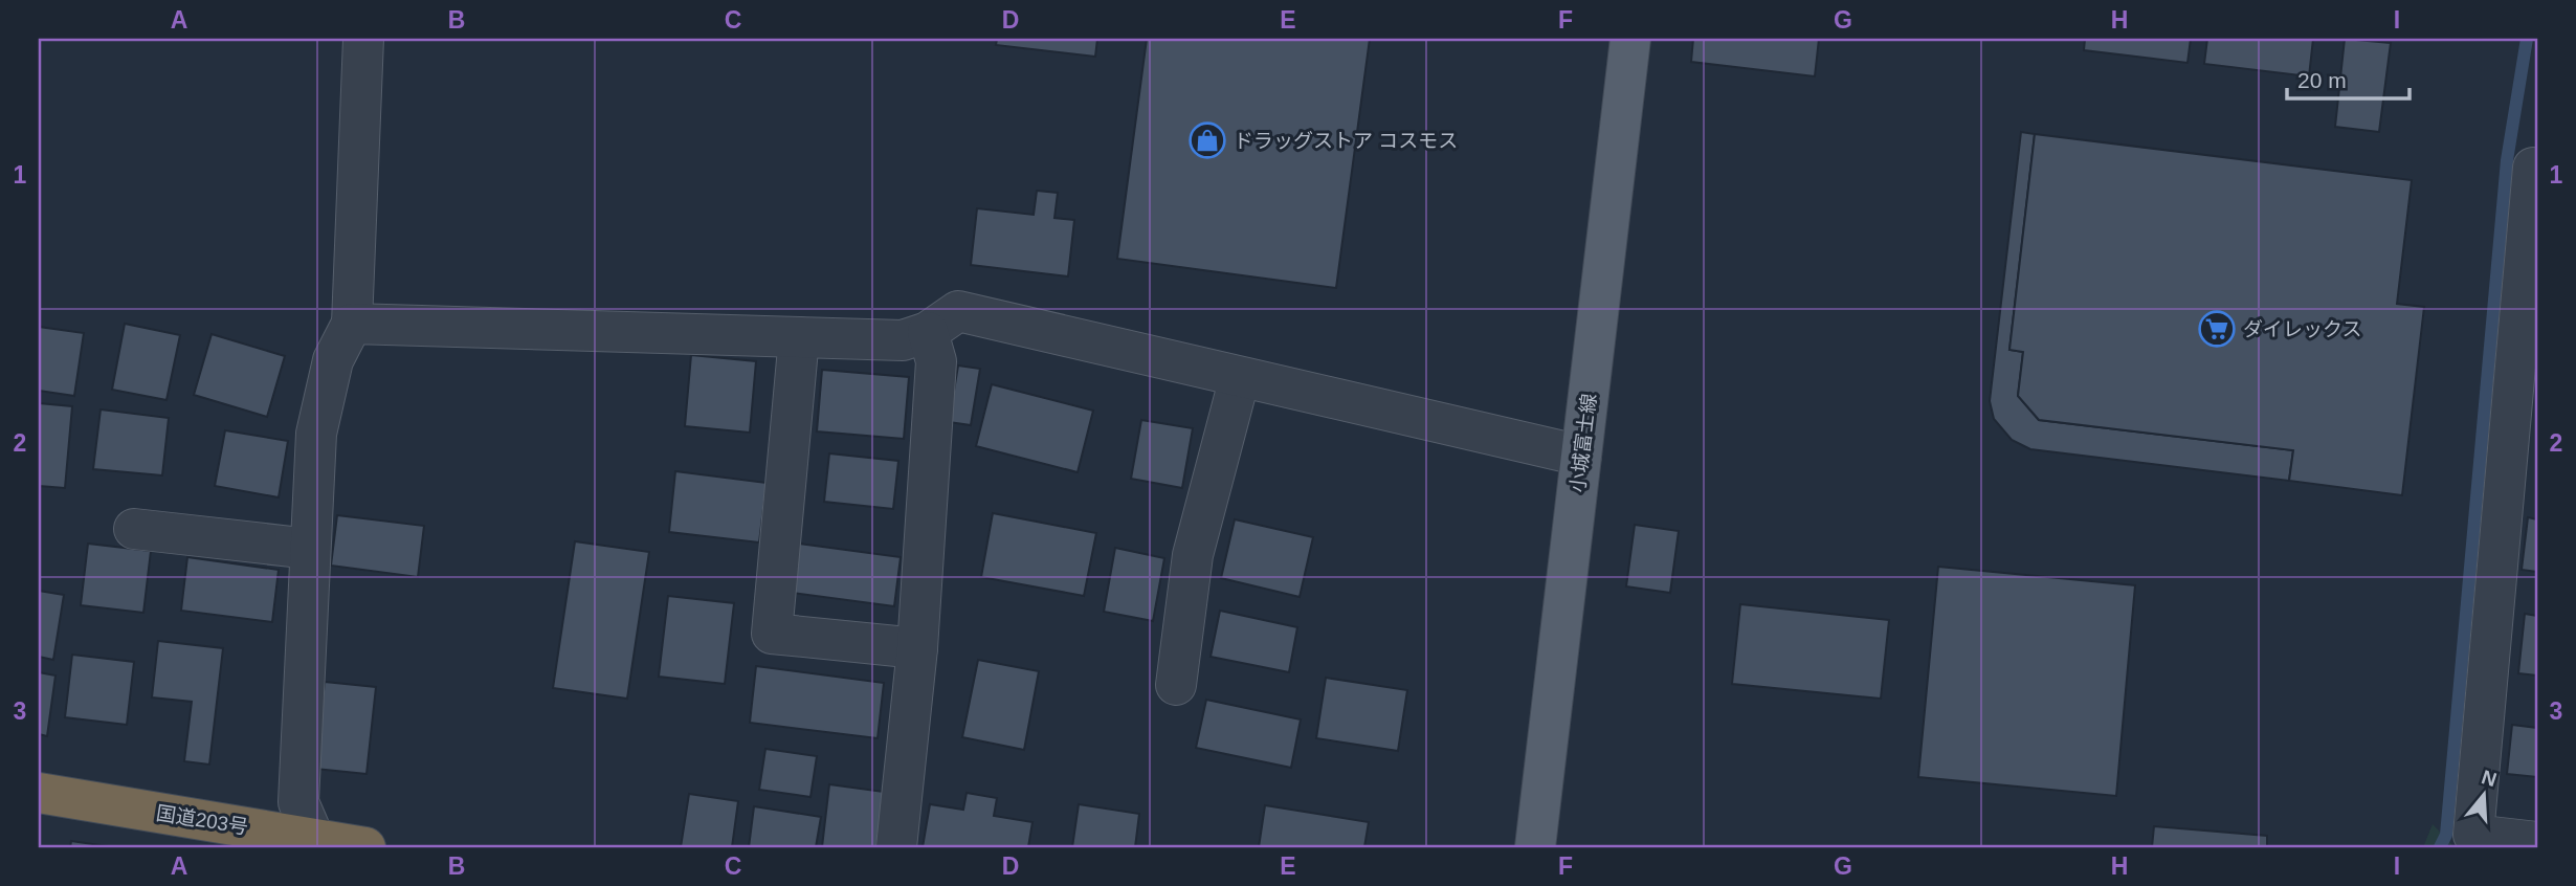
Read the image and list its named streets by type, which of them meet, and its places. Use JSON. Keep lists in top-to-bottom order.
{
  "streets": {
    "highway": ["国道203号"],
    "main road": ["小城富士線"]
  },
  "places": {
    "shop": ["ドラッグストア コスモス"],
    "supermarket": ["ダイレックス"]
  },
  "scale_bar": "20 m",
  "north": "top",
  "grid": {
    "columns": [
      "A",
      "B",
      "C",
      "D",
      "E",
      "F",
      "G",
      "H",
      "I"
    ],
    "rows": ["1", "2", "3"]
  }
}
